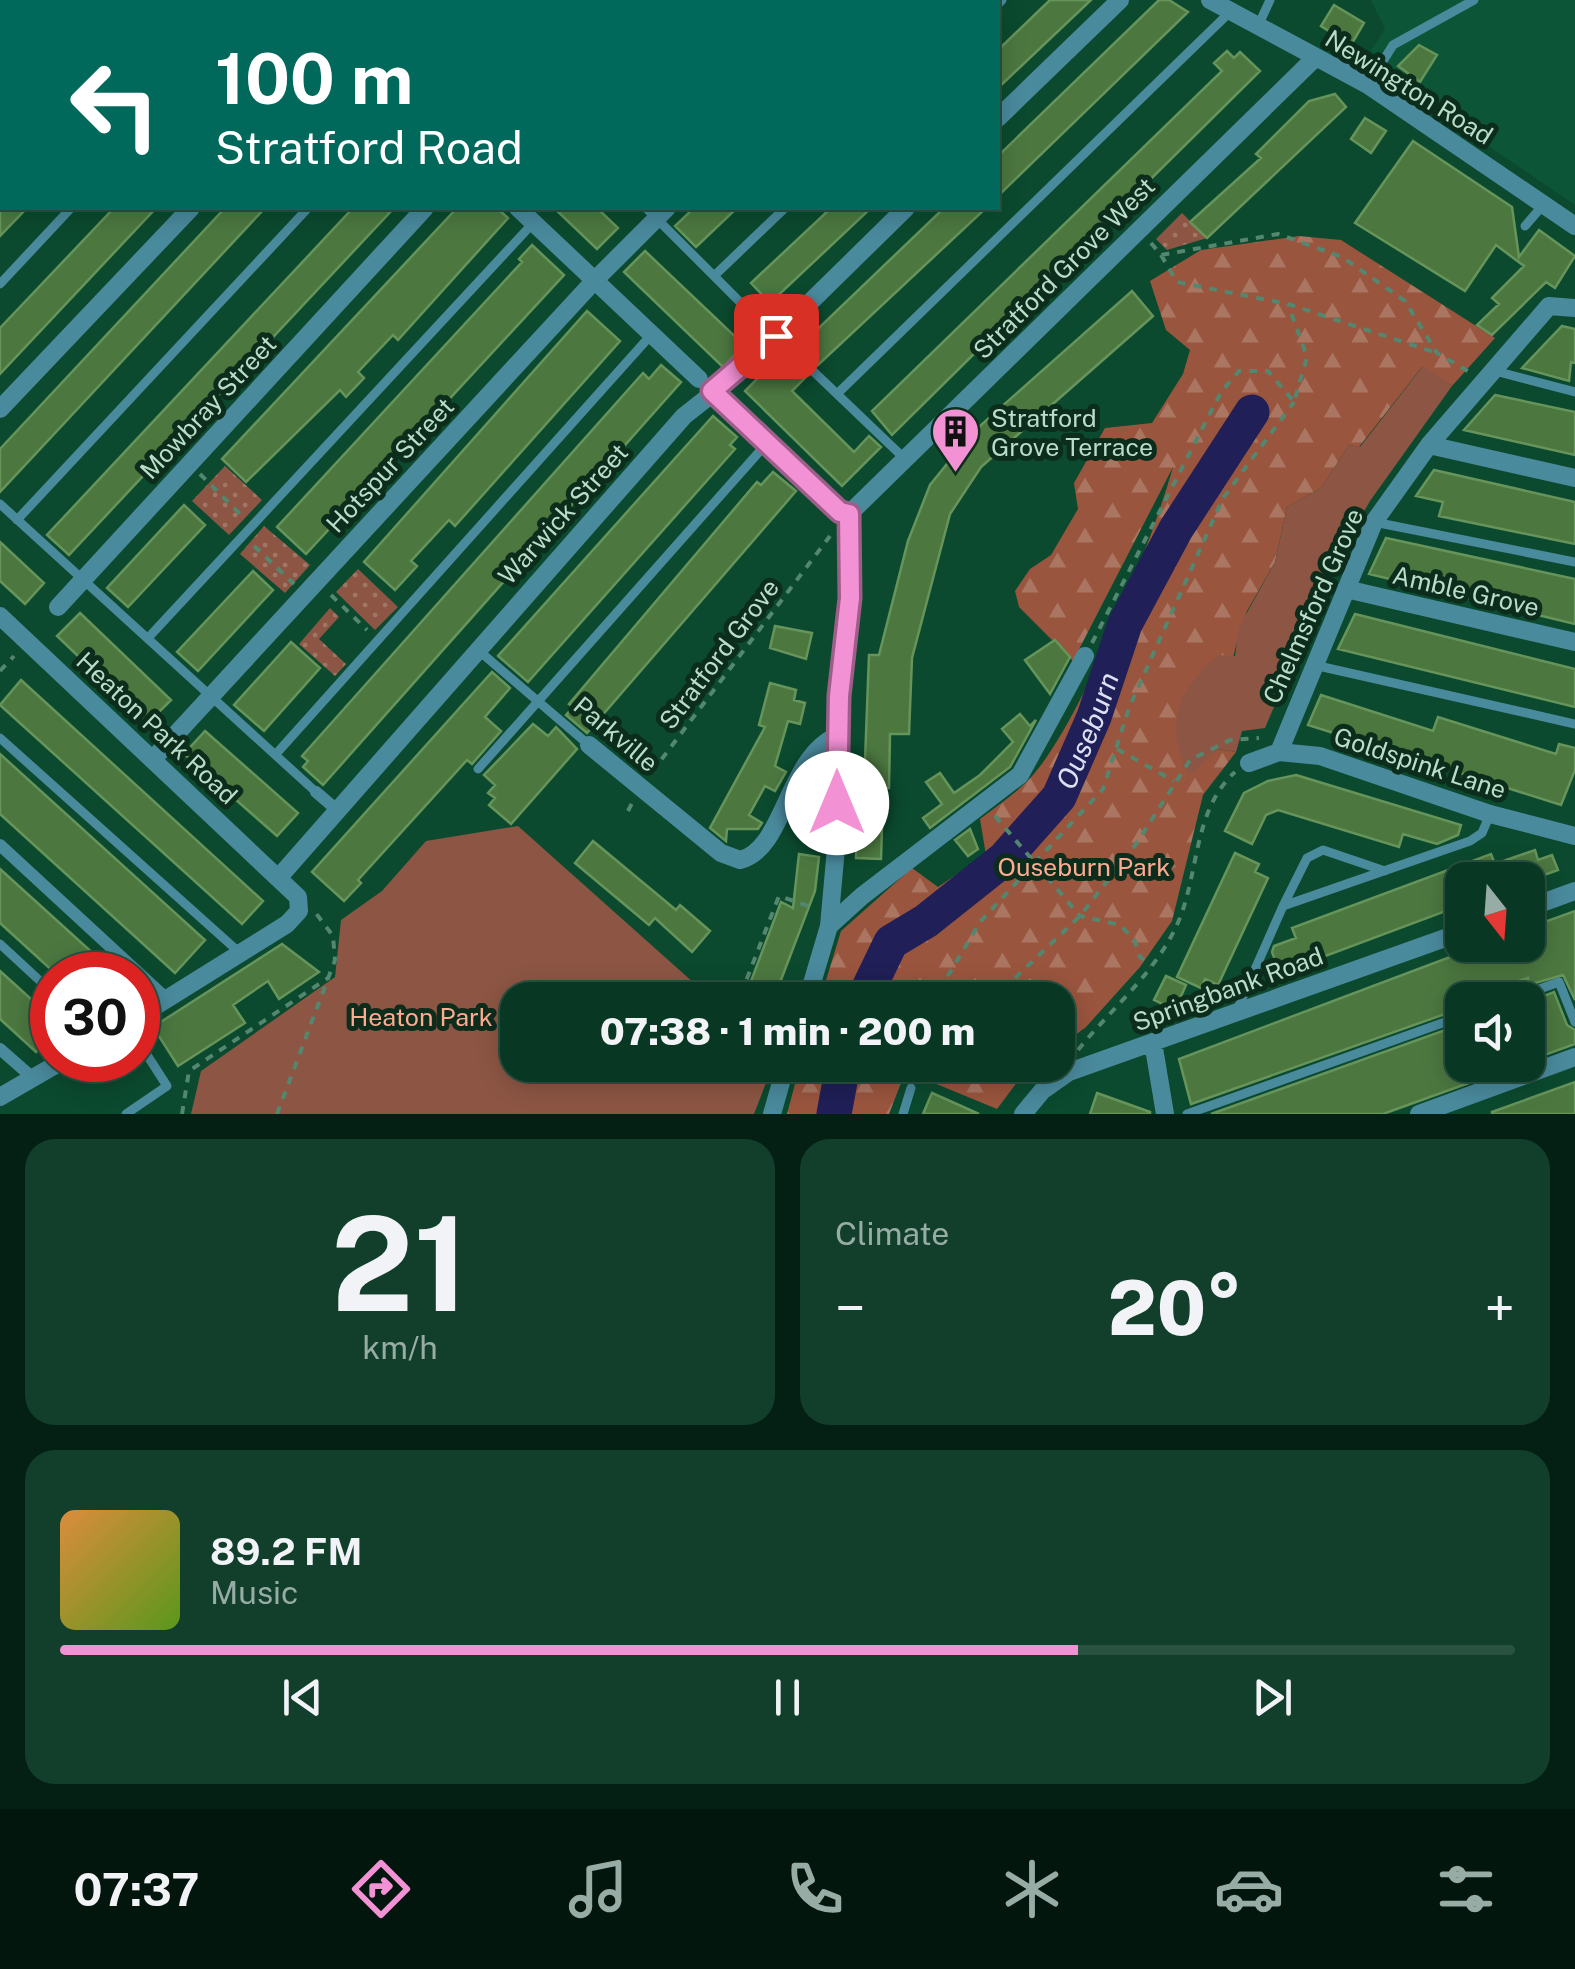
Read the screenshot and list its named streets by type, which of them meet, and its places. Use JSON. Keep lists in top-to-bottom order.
{
  "streets": {
    "street": [
      "Newington Road",
      "Stratford Grove West",
      "Mowbray Street",
      "Hotspur Street",
      "Warwick Street",
      "Amble Grove",
      "Chelmsford Grove",
      "Heaton Park Road",
      "Parkville",
      "Goldspink Lane",
      "Springbank Road"
    ],
    "path": ["Stratford Grove"]
  },
  "crossings": [
    ["Newington Road", "Stratford Grove West"],
    ["Stratford Grove West", "Stratford Grove"],
    ["Hotspur Street", "Heaton Park Road"],
    ["Warwick Street", "Heaton Park Road"],
    ["Warwick Street", "Parkville"],
    ["Amble Grove", "Chelmsford Grove"],
    ["Chelmsford Grove", "Goldspink Lane"],
    ["Stratford Grove", "Parkville"]
  ],
  "water": ["Ouseburn"],
  "parks": ["Ouseburn Park", "Heaton Park"],
  "places": {
    "building": ["Stratford Grove Terrace"]
  },
  "north": "bottom",
  "page": {
    "turn": ["100 m", "Stratford Road"],
    "limit": "30",
    "trip": "07:38 · 1 min · 200 m",
    "tile": [
      ["21", "km/h"],
      "Climate"
    ],
    "heat": ["−", "20°", "+"],
    "song": ["89.2 FM", "Music"],
    "tabs": "07:37"
  }
}
